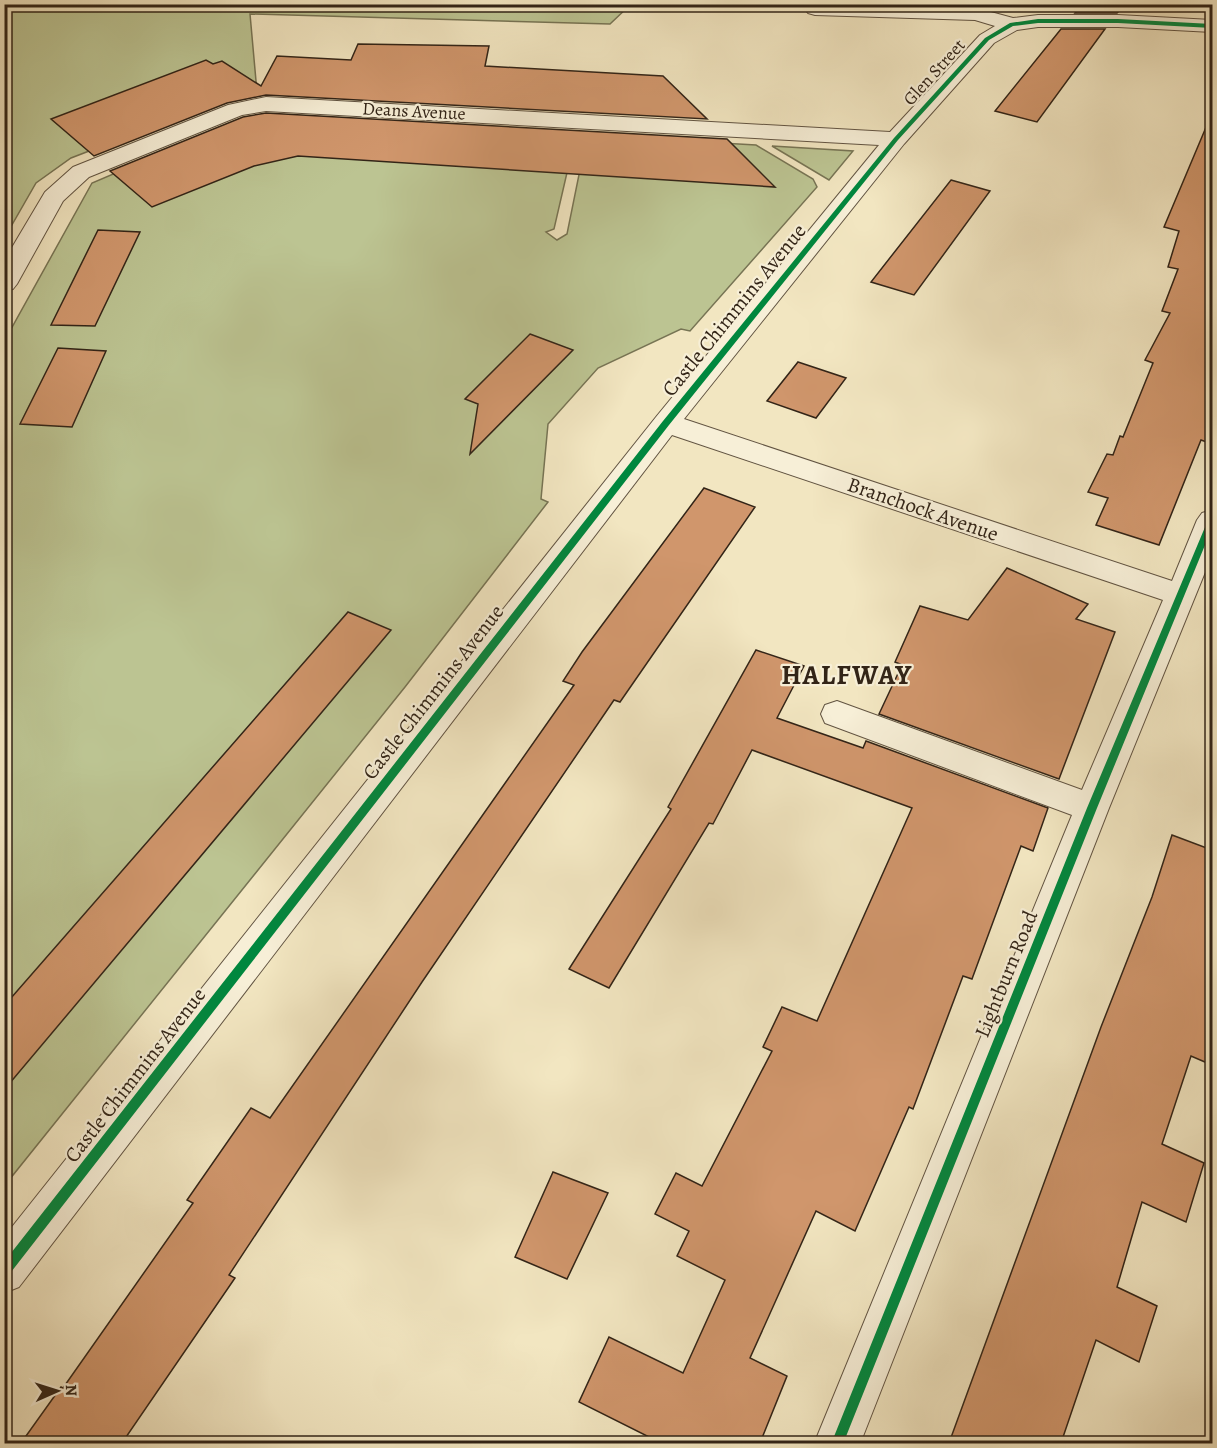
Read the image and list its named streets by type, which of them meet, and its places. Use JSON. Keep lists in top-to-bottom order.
{
  "streets": {
    "street": [
      "Glen Street",
      "Deans Avenue",
      "Castle Chimmins Avenue",
      "Branchock Avenue",
      "Lightburn Road"
    ]
  },
  "crossings": [
    ["Glen Street", "Deans Avenue"],
    ["Glen Street", "Castle Chimmins Avenue"],
    ["Deans Avenue", "Castle Chimmins Avenue"],
    ["Castle Chimmins Avenue", "Branchock Avenue"],
    ["Branchock Avenue", "Lightburn Road"]
  ],
  "districts": ["HALFWAY"],
  "north": "right"
}
